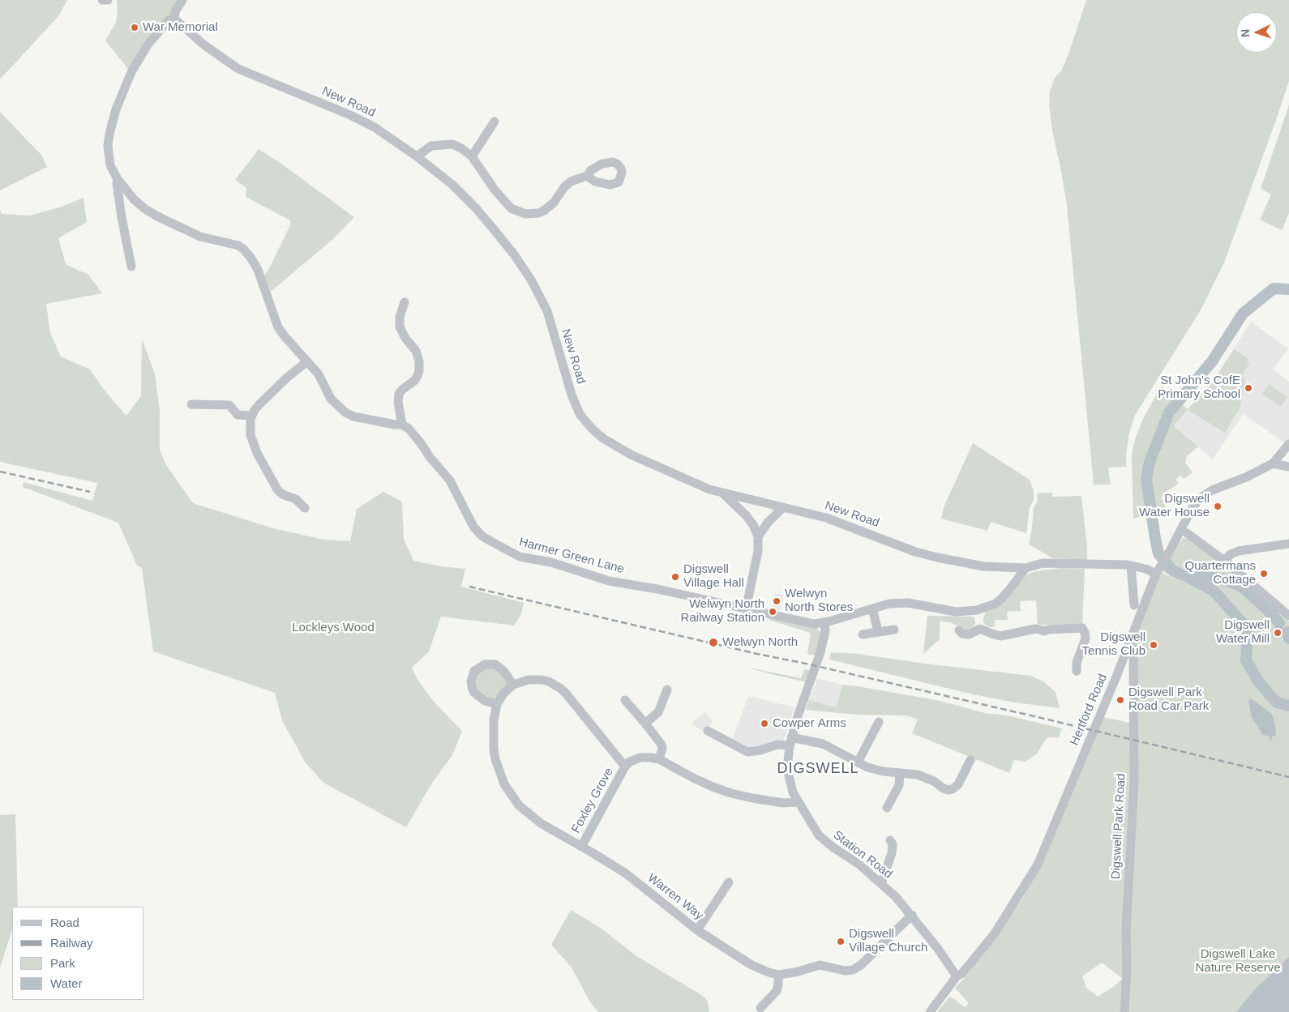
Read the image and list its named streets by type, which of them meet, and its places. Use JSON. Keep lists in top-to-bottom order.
{
  "streets": {
    "street": [
      "New Road",
      "Harmer Green Lane",
      "Hertford Road",
      "Foxley Grove",
      "Digswell Park Road",
      "Station Road",
      "Warren Way"
    ]
  },
  "crossings": [
    ["New Road", "Harmer Green Lane"],
    ["Harmer Green Lane", "Station Road"],
    ["Hertford Road", "Digswell Park Road"],
    ["Hertford Road", "Station Road"],
    ["Foxley Grove", "Warren Way"],
    ["Station Road", "Warren Way"]
  ],
  "districts": ["DIGSWELL"],
  "parks": ["Lockleys Wood", "Digswell Lake Nature Reserve"],
  "places": [
    "War Memorial",
    "St John's CofE Primary School",
    "Digswell Water House",
    "Quartermans Cottage",
    "Digswell Village Hall",
    "Welwyn North Stores",
    "Welwyn North Railway Station",
    "Digswell Water Mill",
    "Welwyn North",
    "Digswell Tennis Club",
    "Digswell Park Road Car Park",
    "Cowper Arms",
    "Digswell Village Church"
  ],
  "legend": [
    "Road",
    "Railway",
    "Park",
    "Water"
  ],
  "north": "left"
}
